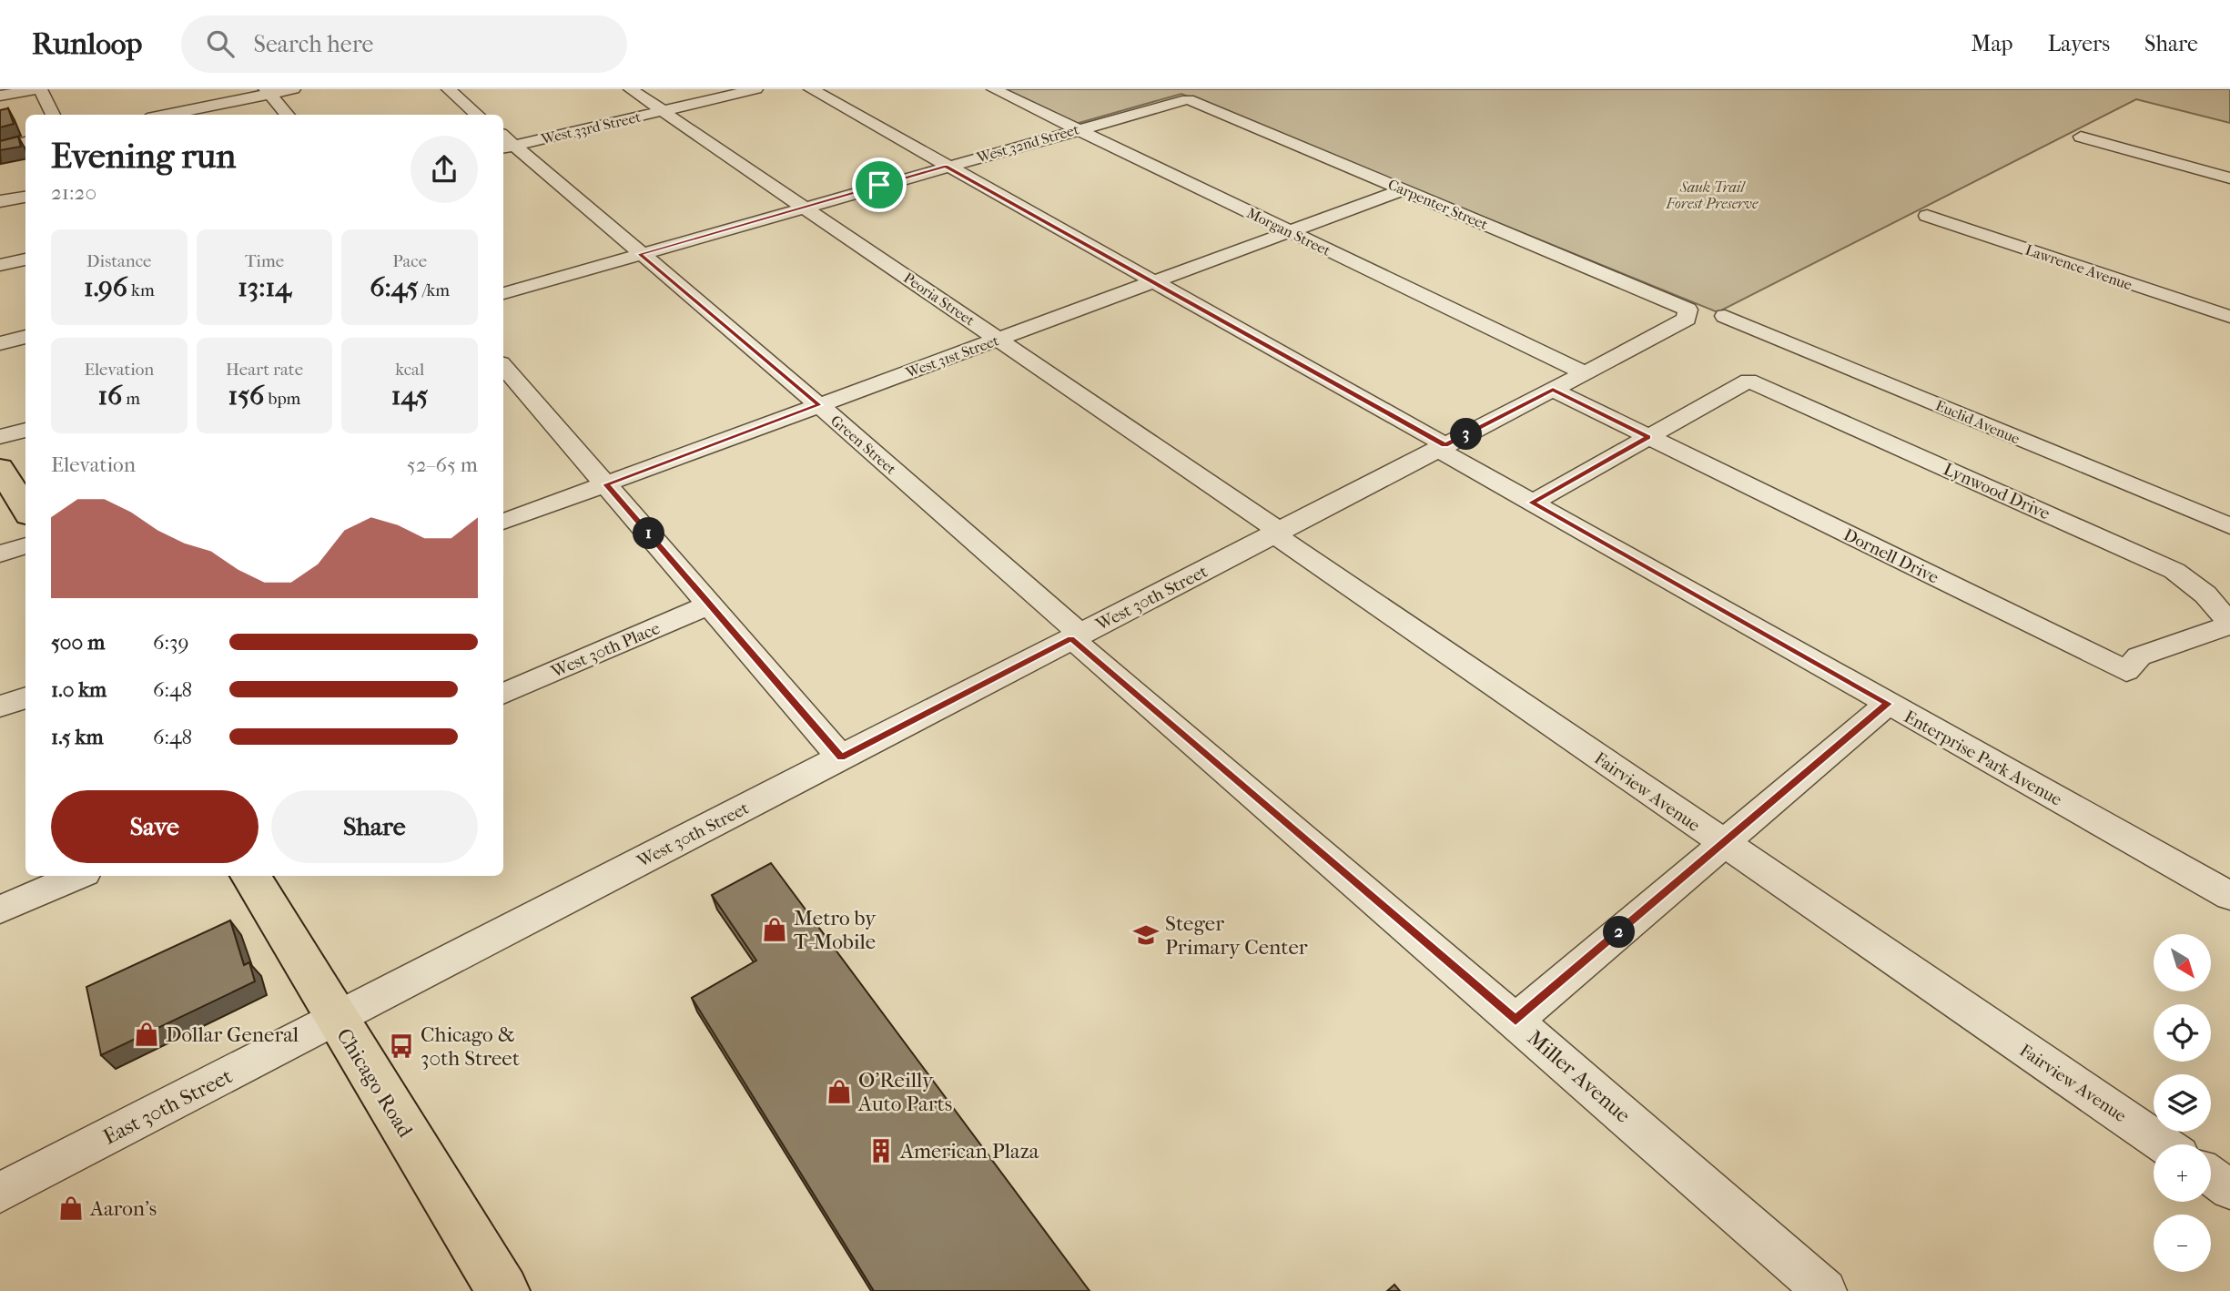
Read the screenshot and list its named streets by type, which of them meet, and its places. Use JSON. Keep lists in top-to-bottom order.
{
  "streets": {
    "main road": ["Chicago Road"],
    "street": [
      "West 33rd Street",
      "West 32nd Street",
      "Carpenter Street",
      "Morgan Street",
      "Lawrence Avenue",
      "Peoria Street",
      "West 31st Street",
      "Euclid Avenue",
      "Green Street",
      "Lynwood Drive",
      "Dornell Drive",
      "West 30th Street",
      "West 30th Place",
      "Enterprise Park Avenue",
      "Fairview Avenue",
      "Miller Avenue",
      "East 30th Street"
    ]
  },
  "crossings": [
    ["West 33rd Street", "Peoria Street"],
    ["West 33rd Street", "Green Street"],
    ["West 32nd Street", "Carpenter Street"],
    ["West 32nd Street", "Morgan Street"],
    ["West 32nd Street", "Peoria Street"],
    ["West 32nd Street", "Green Street"],
    ["West 32nd Street", "Enterprise Park Avenue"],
    ["Carpenter Street", "West 31st Street"],
    ["Carpenter Street", "West 30th Street"],
    ["Morgan Street", "West 31st Street"],
    ["Morgan Street", "West 30th Street"],
    ["Peoria Street", "West 31st Street"],
    ["Peoria Street", "West 30th Street"],
    ["Peoria Street", "Fairview Avenue"],
    ["West 31st Street", "Green Street"],
    ["West 31st Street", "Enterprise Park Avenue"],
    ["Green Street", "West 30th Street"],
    ["Green Street", "Miller Avenue"],
    ["Lynwood Drive", "Dornell Drive"],
    ["Dornell Drive", "West 30th Street"],
    ["West 30th Street", "Enterprise Park Avenue"],
    ["West 30th Street", "Fairview Avenue"],
    ["West 30th Street", "Miller Avenue"],
    ["West 30th Street", "Chicago Road"],
    ["West 30th Street", "East 30th Street"],
    ["Chicago Road", "East 30th Street"]
  ],
  "parks": ["Sauk Trail Forest Preserve"],
  "places": {
    "shop": [
      "Metro by T-Mobile",
      "Dollar General",
      "O'Reilly Auto Parts",
      "Aaron's"
    ],
    "school or university": ["Steger Primary Center"],
    "bus stop": ["Chicago & 30th Street"],
    "building": ["American Plaza"]
  },
  "north": "bottom right",
  "page": {
    "header": "Runloop",
    "search": "Search here",
    "nav": ["Map", "Layers", "Share"],
    "heading": ["Evening run", "21:20"],
    "stats": [
      ["Distance", "1.96 km"],
      ["Time", "13:14"],
      ["Pace", "6:45 /km"],
      ["Elevation", "16 m"],
      ["Heart rate", "156 bpm"],
      ["kcal", "145"]
    ],
    "pins": ["3", "1", "2"],
    "chart": ["Elevation", "52–65 m"],
    "list": [
      {
        "name": "500 m",
        "note": "6:39"
      },
      {
        "name": "1.0 km",
        "note": "6:48"
      },
      {
        "name": "1.5 km",
        "note": "6:48"
      }
    ],
    "buttons": ["Save", "Share"],
    "map_buttons": ["+", "−"]
  }
}
